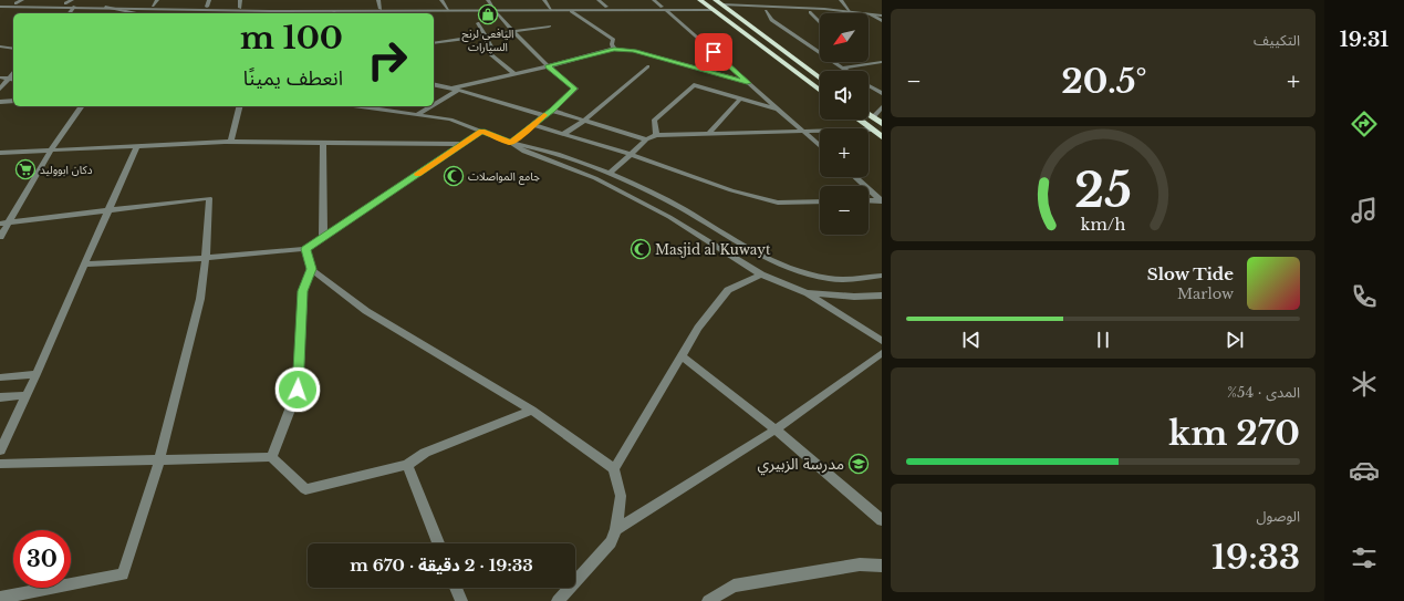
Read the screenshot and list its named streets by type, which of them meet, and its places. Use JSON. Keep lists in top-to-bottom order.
{
  "places": {
    "shop": ["اليافعي لرنج السيارات"],
    "supermarket": ["دكان ابووليد"],
    "mosque": ["جامع المواصلات", "Masjid al Kuwayt"],
    "school or university": ["مدرسة الزبيري"]
  },
  "north": "bottom left",
  "page": {
    "tabs": "19:31",
    "tile": [
      "التكييف",
      ["المدى · 54%", "270 km"],
      ["الوصول", "19:33"]
    ],
    "map_buttons": ["+", "−"],
    "turn": ["100 m", "انعطف يمينًا"],
    "heat": ["−", "20.5°", "+"],
    "song": ["Slow Tide", "Marlow"],
    "limit": "30",
    "trip": "19:33 · 2 دقيقة · 670 m",
    "gauge": ["25", "km/h"]
  }
}
